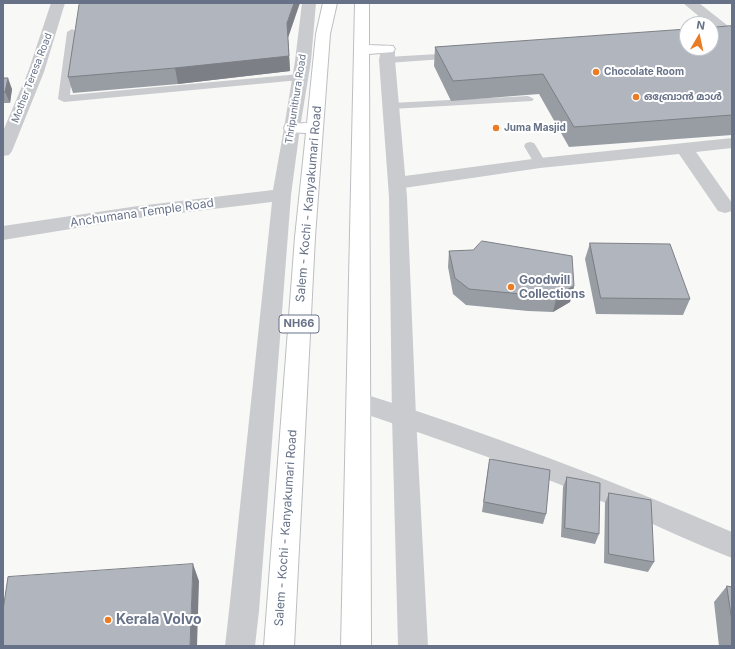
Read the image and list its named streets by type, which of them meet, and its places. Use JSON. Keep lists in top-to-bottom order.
{
  "streets": {
    "highway": ["Salem - Kochi - Kanyakumari Road", "NH66"],
    "street": ["Mother Teresa Road", "Thripunithura Road", "Anchumana Temple Road"]
  },
  "crossings": [
    ["Thripunithura Road", "Anchumana Temple Road"]
  ],
  "places": [
    "Chocolate Room",
    "ഒബ്രോൻ മാൾ",
    "Juma Masjid",
    "Goodwill Collections",
    "Kerala Volvo"
  ],
  "north": "top"
}
